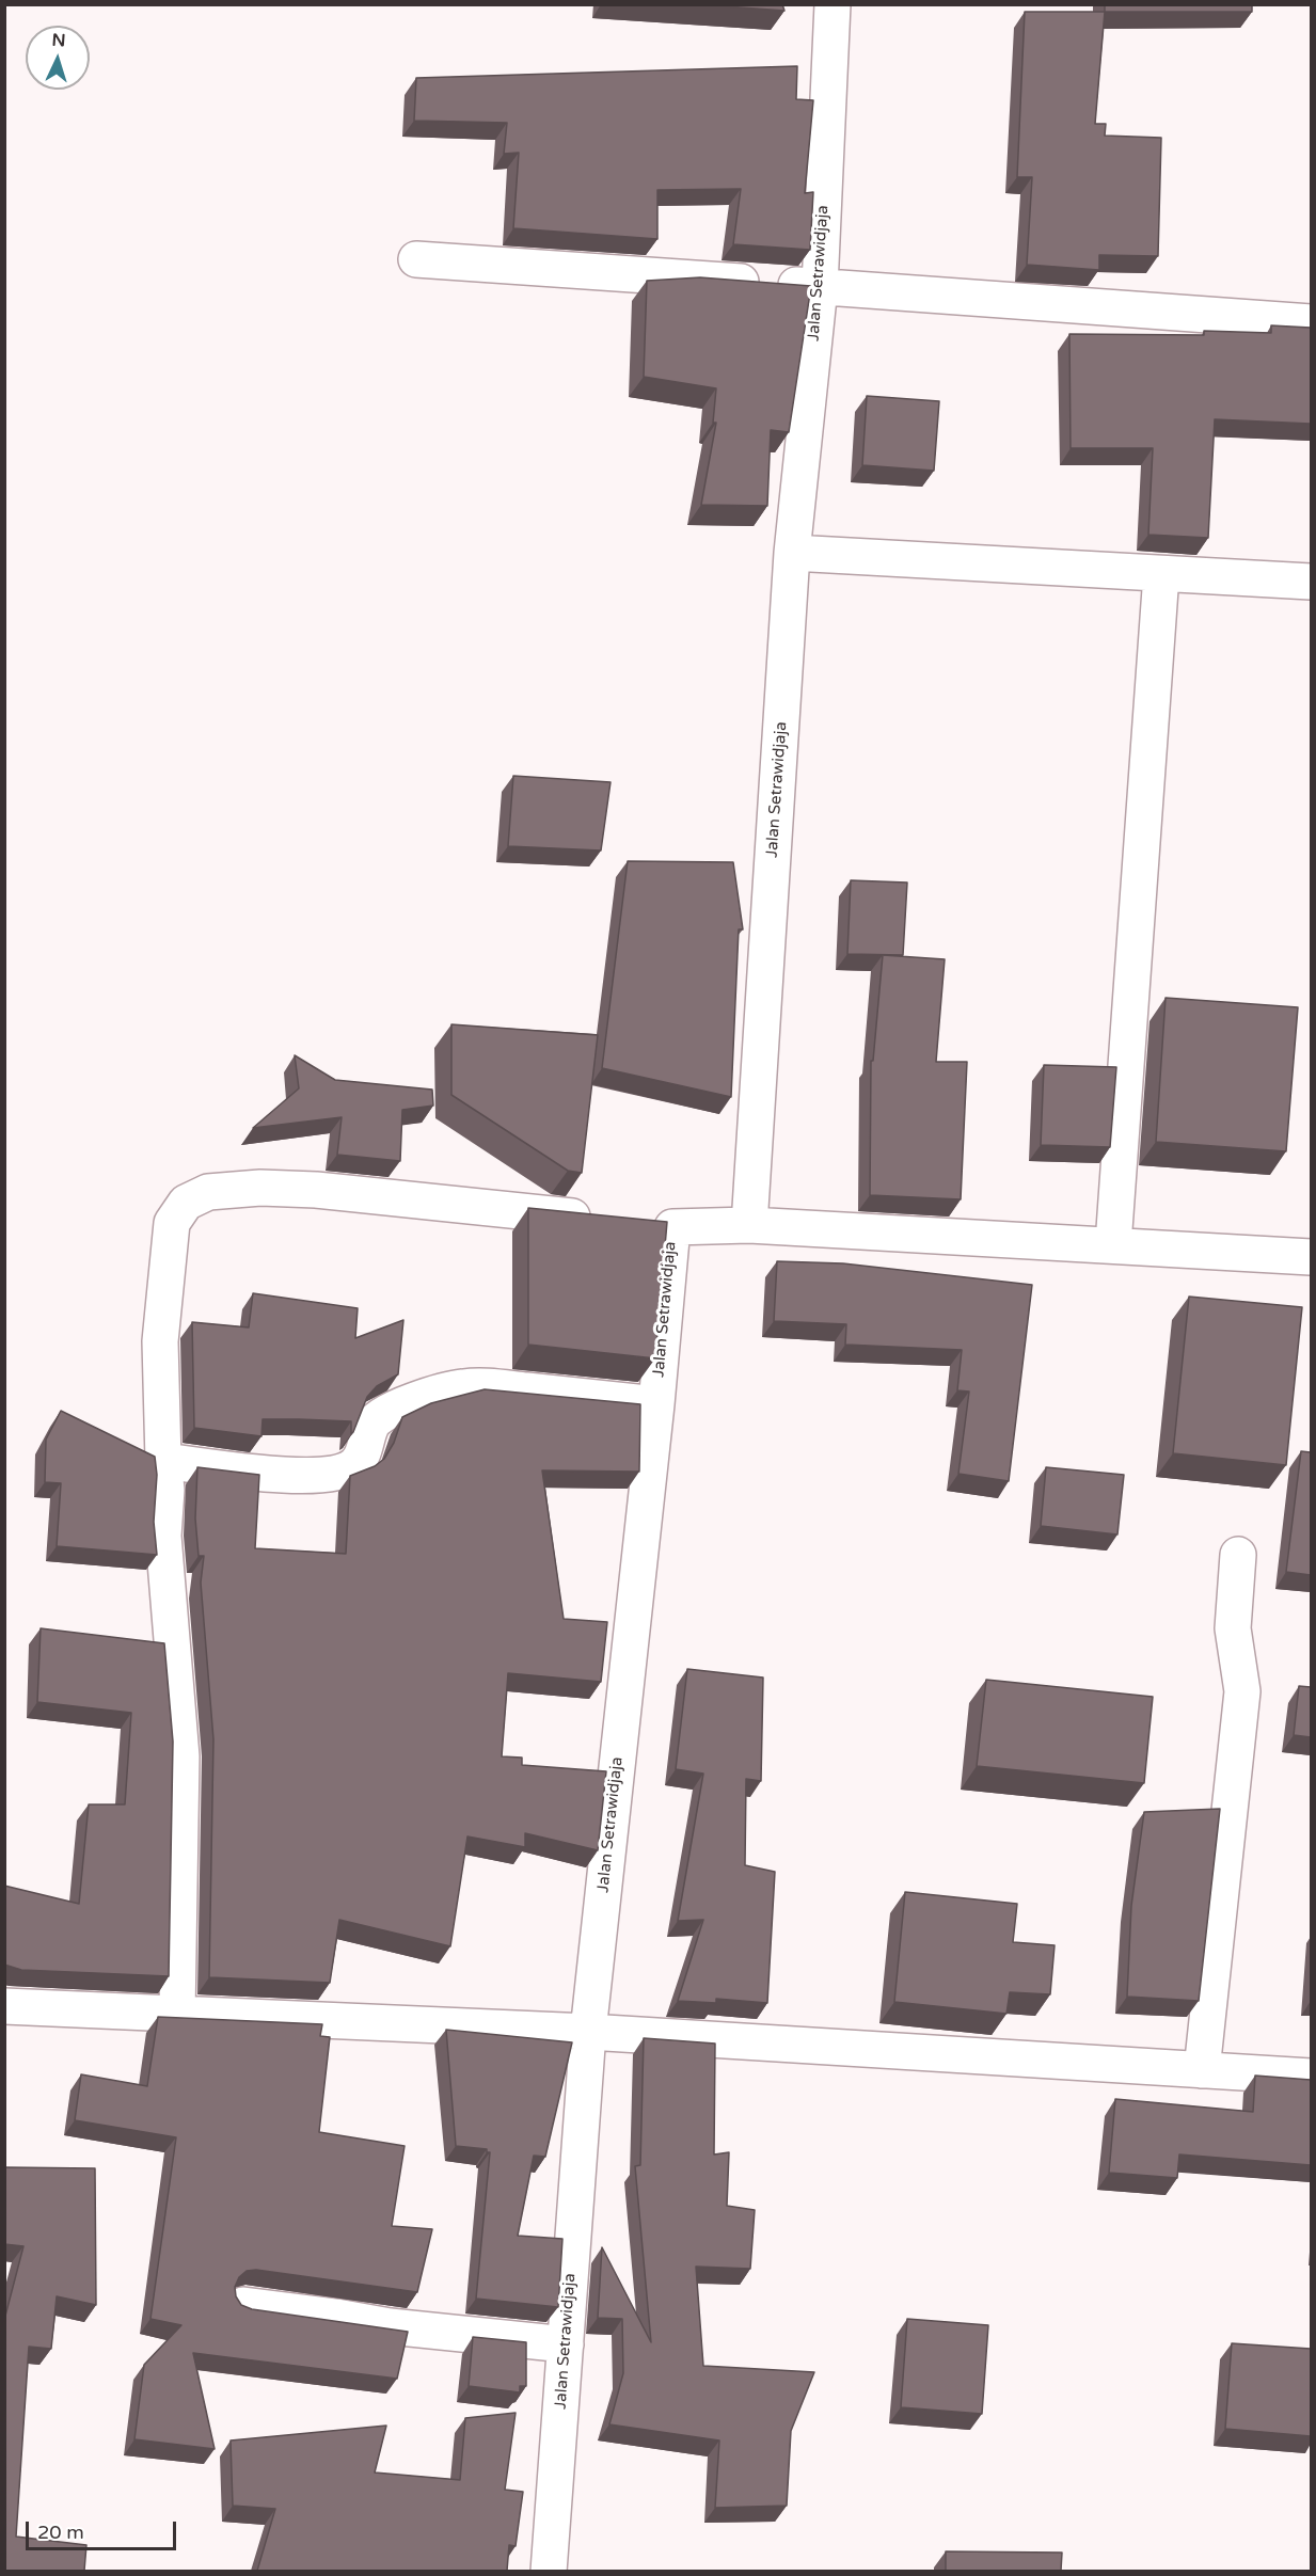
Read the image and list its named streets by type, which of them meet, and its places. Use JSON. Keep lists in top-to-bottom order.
{
  "streets": {
    "street": ["Jalan Setrawidjaja"]
  },
  "scale_bar": "20 m",
  "north": "top"
}
